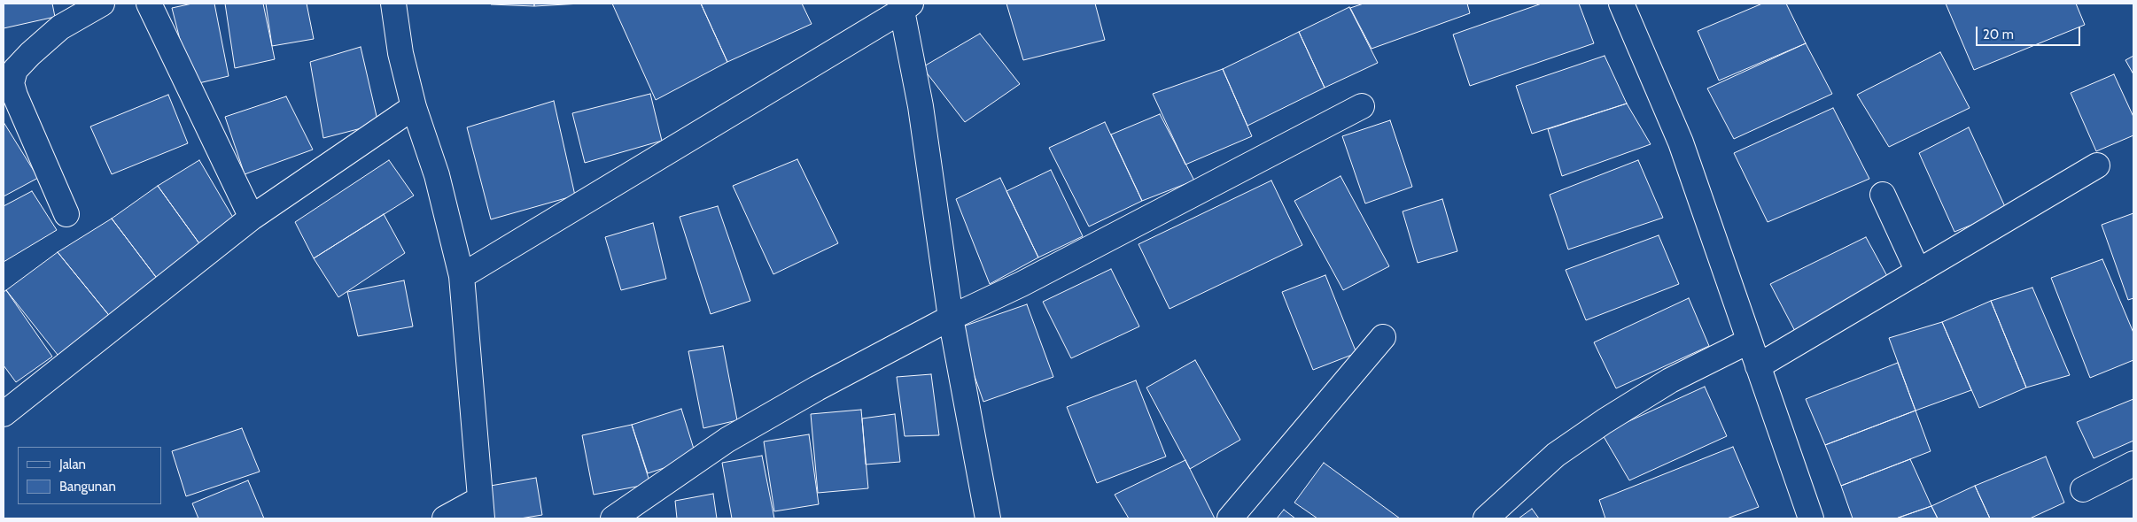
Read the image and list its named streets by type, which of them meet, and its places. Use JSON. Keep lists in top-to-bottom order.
{
  "legend": ["Jalan", "Bangunan"],
  "scale_bar": "20 m"
}
